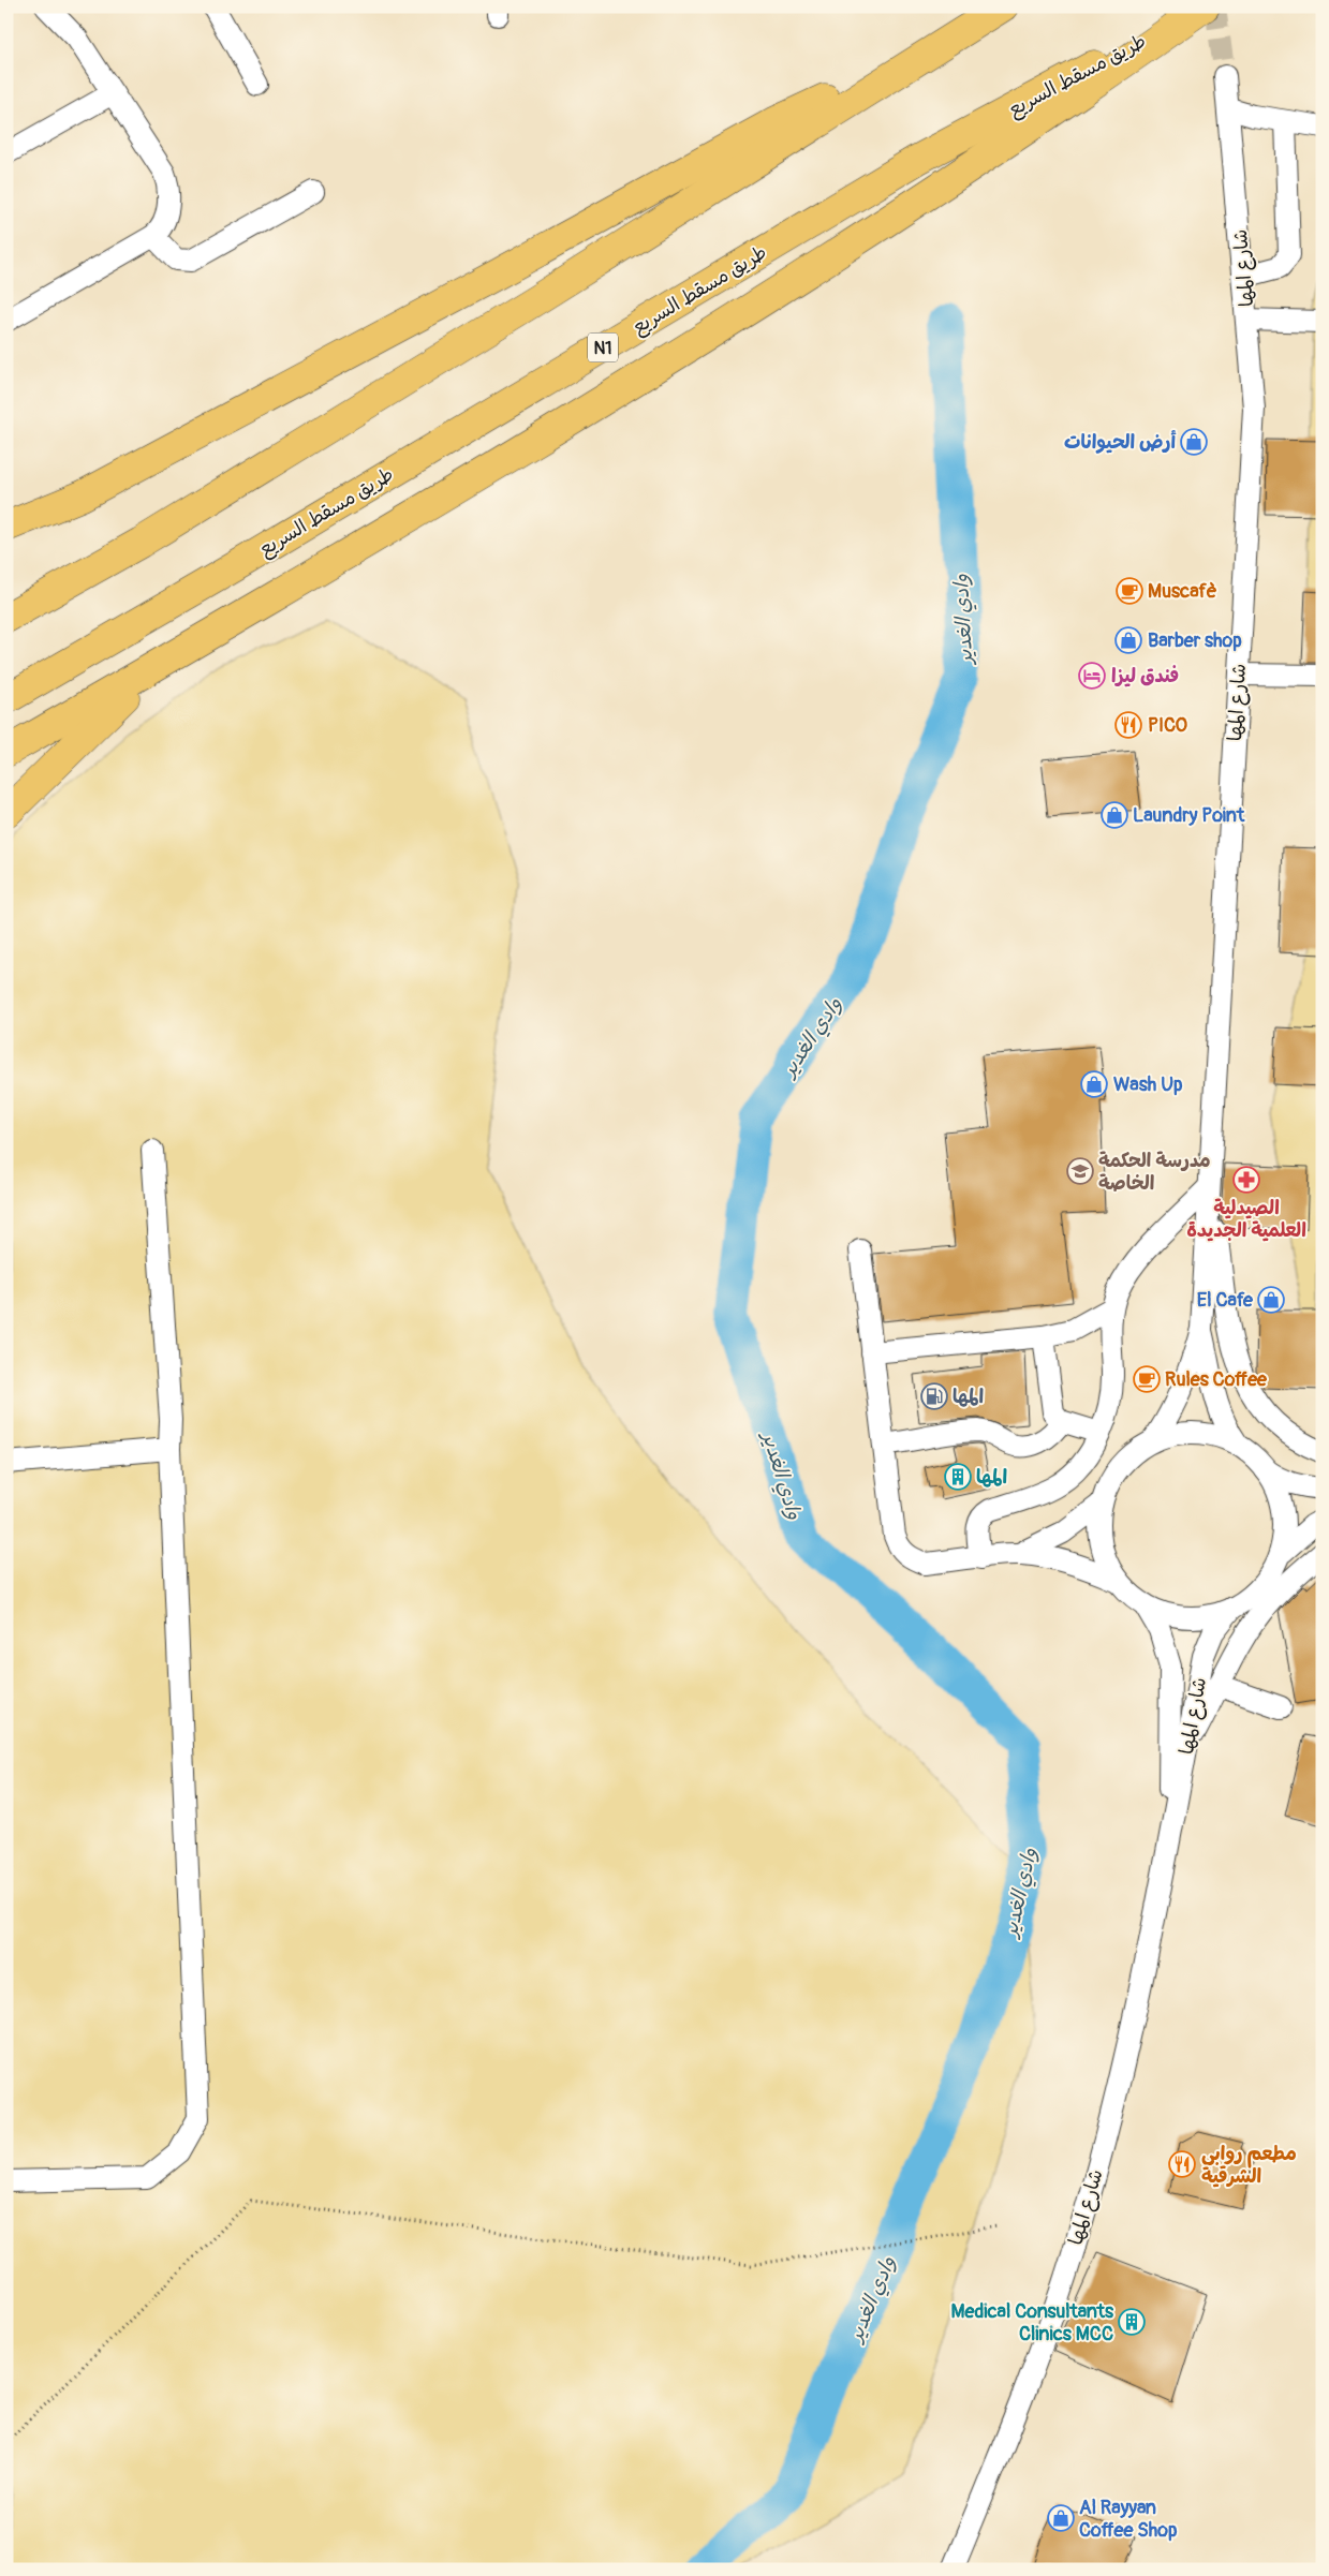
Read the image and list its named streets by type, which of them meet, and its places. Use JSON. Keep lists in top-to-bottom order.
{
  "streets": {
    "highway": ["طريق مسقط السريع", "N1"],
    "street": ["شارع المها"]
  },
  "water": ["وادي الغدير"],
  "places": {
    "shop": [
      "أرض الحيوانات",
      "Barber shop",
      "Laundry Point",
      "Wash Up",
      "El Cafe",
      "Al Rayyan Coffee Shop"
    ],
    "cafe": ["Muscafè", "Rules Coffee"],
    "hotel": ["فندق ليزا"],
    "restaurant": ["PICO", "مطعم روابي الشرقية"],
    "school or university": ["مدرسة الحكمة الخاصة"],
    "pharmacy": ["الصيدلية العلمية الجديدة"],
    "fuel station": ["المه‍ا"],
    "building": ["المها", "Medical Consultants Clinics MCC"]
  }
}
